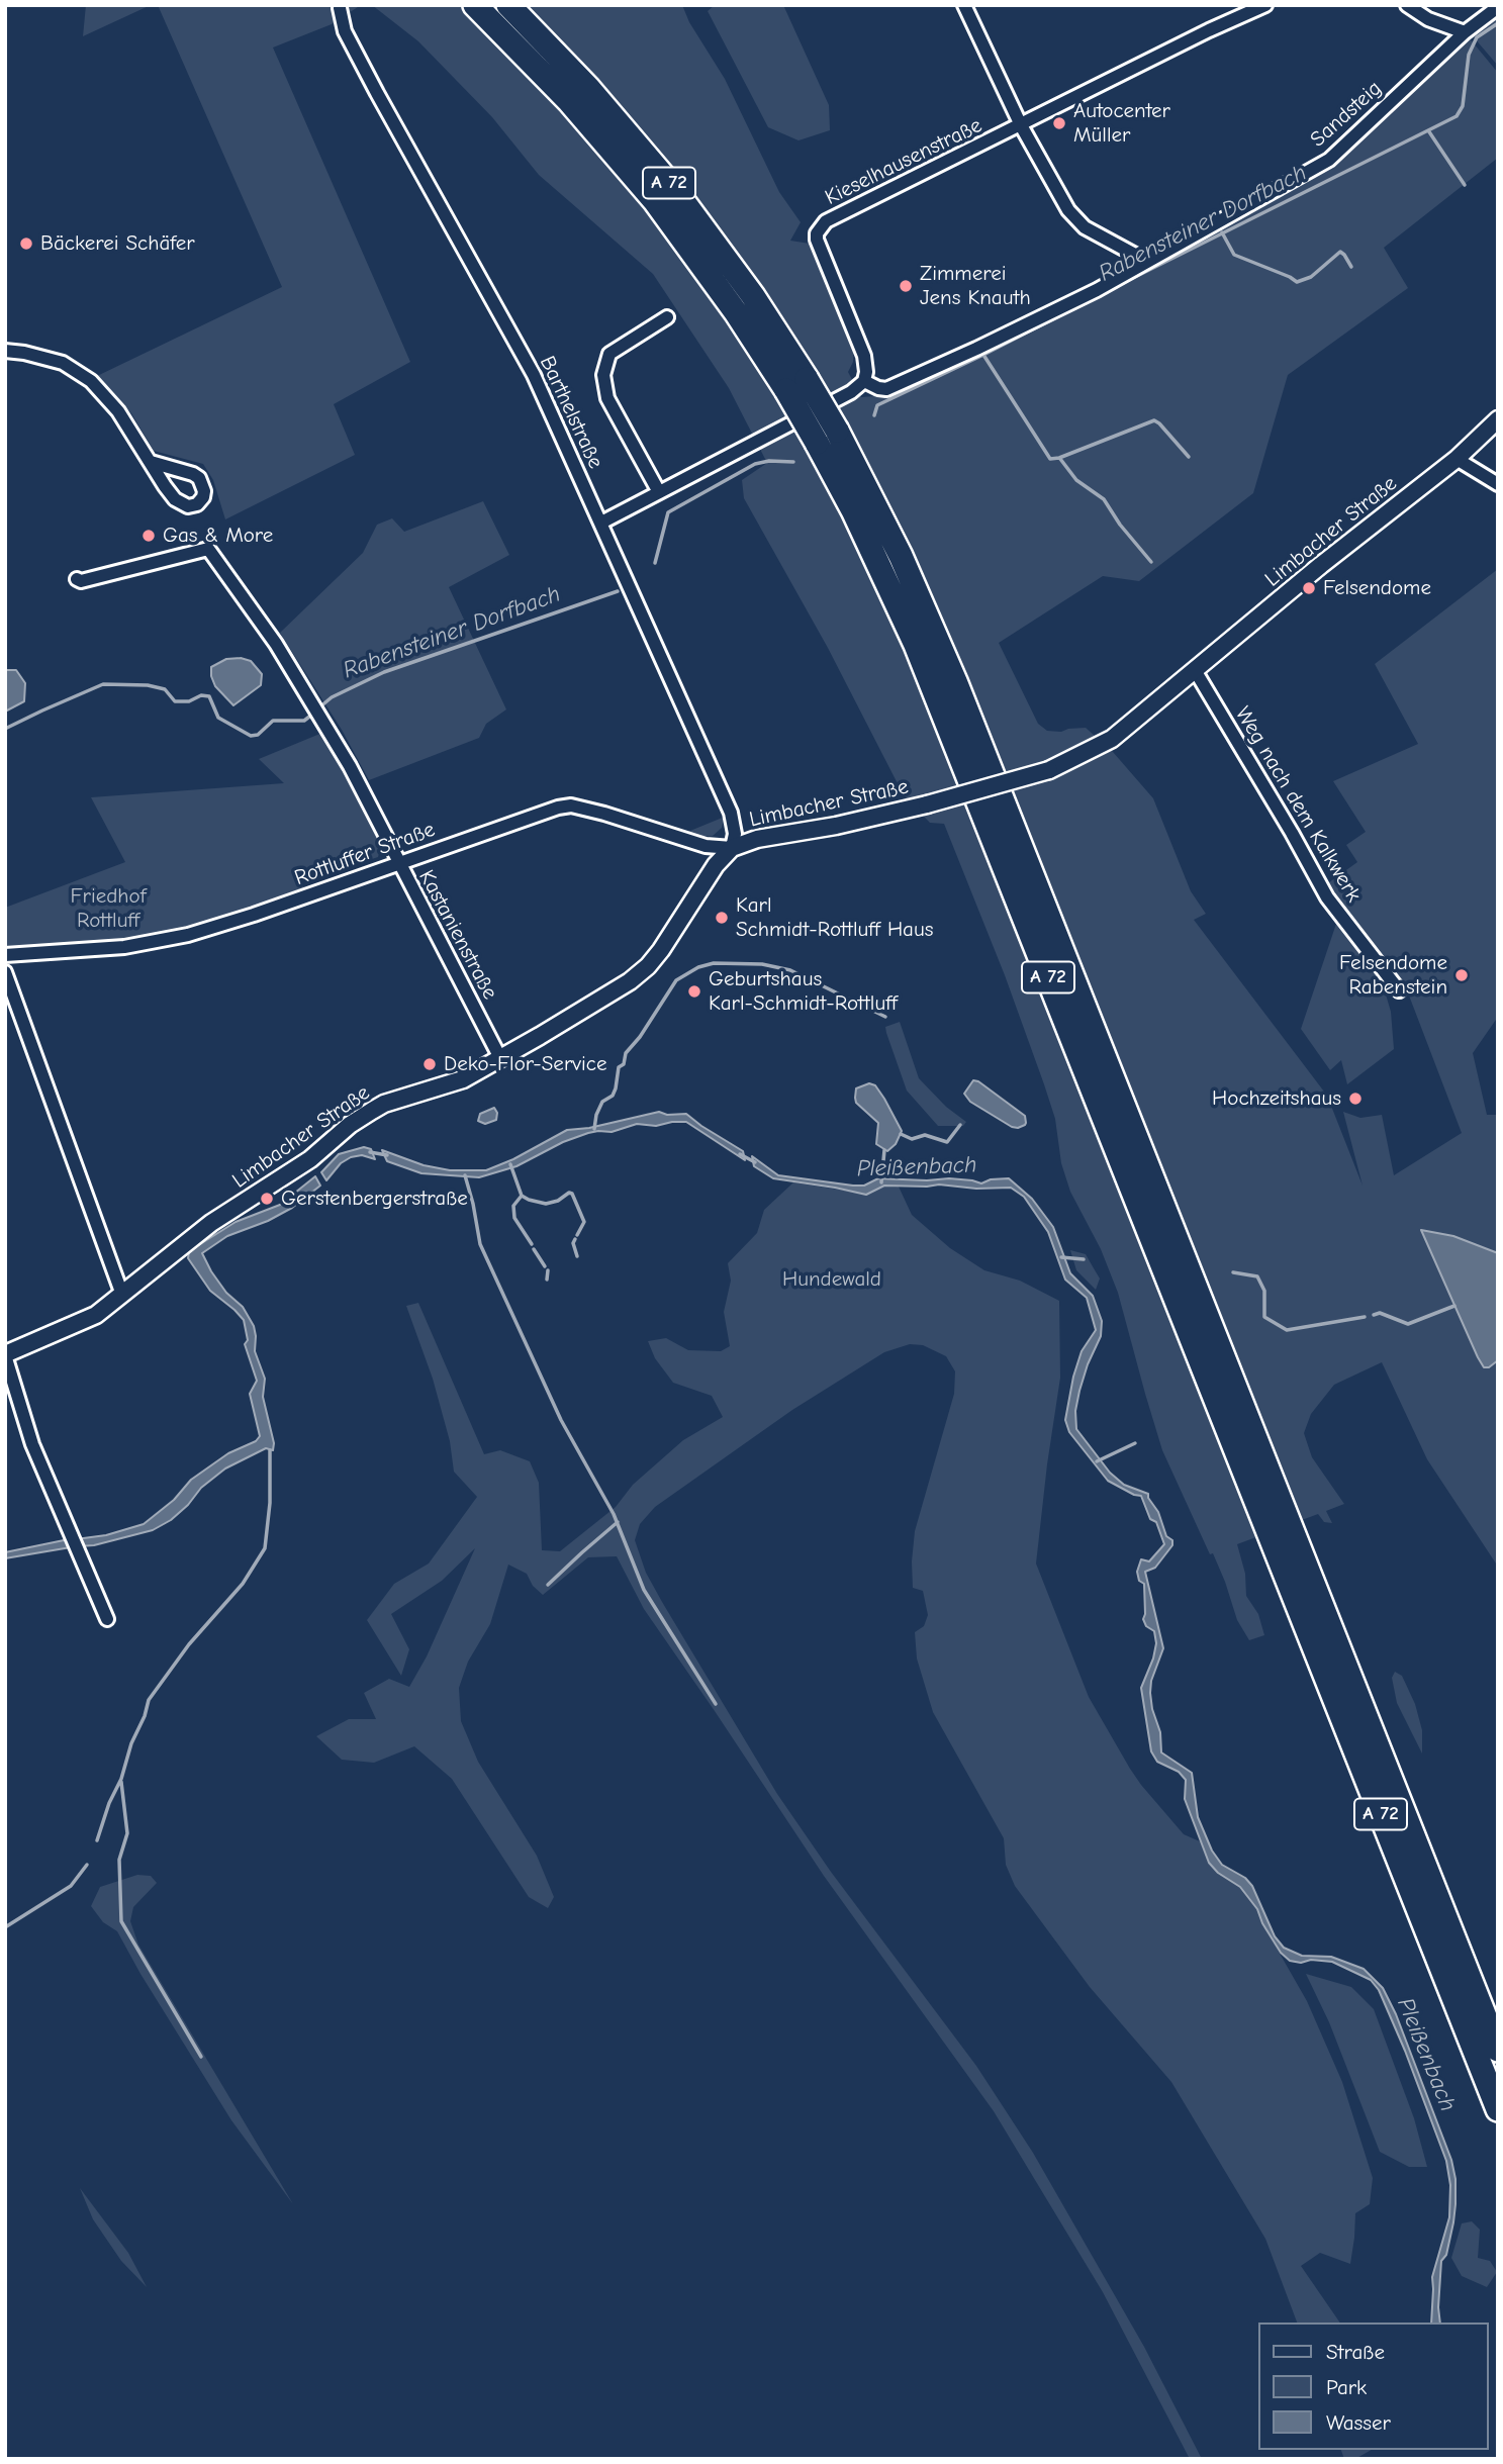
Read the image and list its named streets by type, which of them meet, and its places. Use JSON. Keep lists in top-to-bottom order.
{
  "streets": {
    "highway": ["A 72"],
    "street": [
      "Sandsteig",
      "Kieselhausenstraße",
      "Barthelstraße",
      "Limbacher Straße",
      "Weg nach dem Kalkwerk",
      "Rottluffer Straße",
      "Kastanienstraße"
    ]
  },
  "crossings": [
    ["Sandsteig", "Kieselhausenstraße"],
    ["Barthelstraße", "Limbacher Straße"],
    ["Barthelstraße", "Rottluffer Straße"],
    ["Limbacher Straße", "Weg nach dem Kalkwerk"],
    ["Limbacher Straße", "Rottluffer Straße"],
    ["Limbacher Straße", "Kastanienstraße"],
    ["Rottluffer Straße", "Kastanienstraße"]
  ],
  "water": ["Rabensteiner Dorfbach", "Pleißenbach"],
  "parks": ["Friedhof Rottluff", "Hundewald"],
  "places": [
    "Autocenter Müller",
    "Bäckerei Schäfer",
    "Zimmerei Jens Knauth",
    "Gas & More",
    "Felsendome",
    "Karl Schmidt-Rottluff Haus",
    "Felsendome Rabenstein",
    "Geburtshaus Karl-Schmidt-Rottluff",
    "Deko-Flor-Service",
    "Hochzeitshaus",
    "Gerstenbergerstraße"
  ],
  "legend": ["Straße", "Park", "Wasser"]
}
